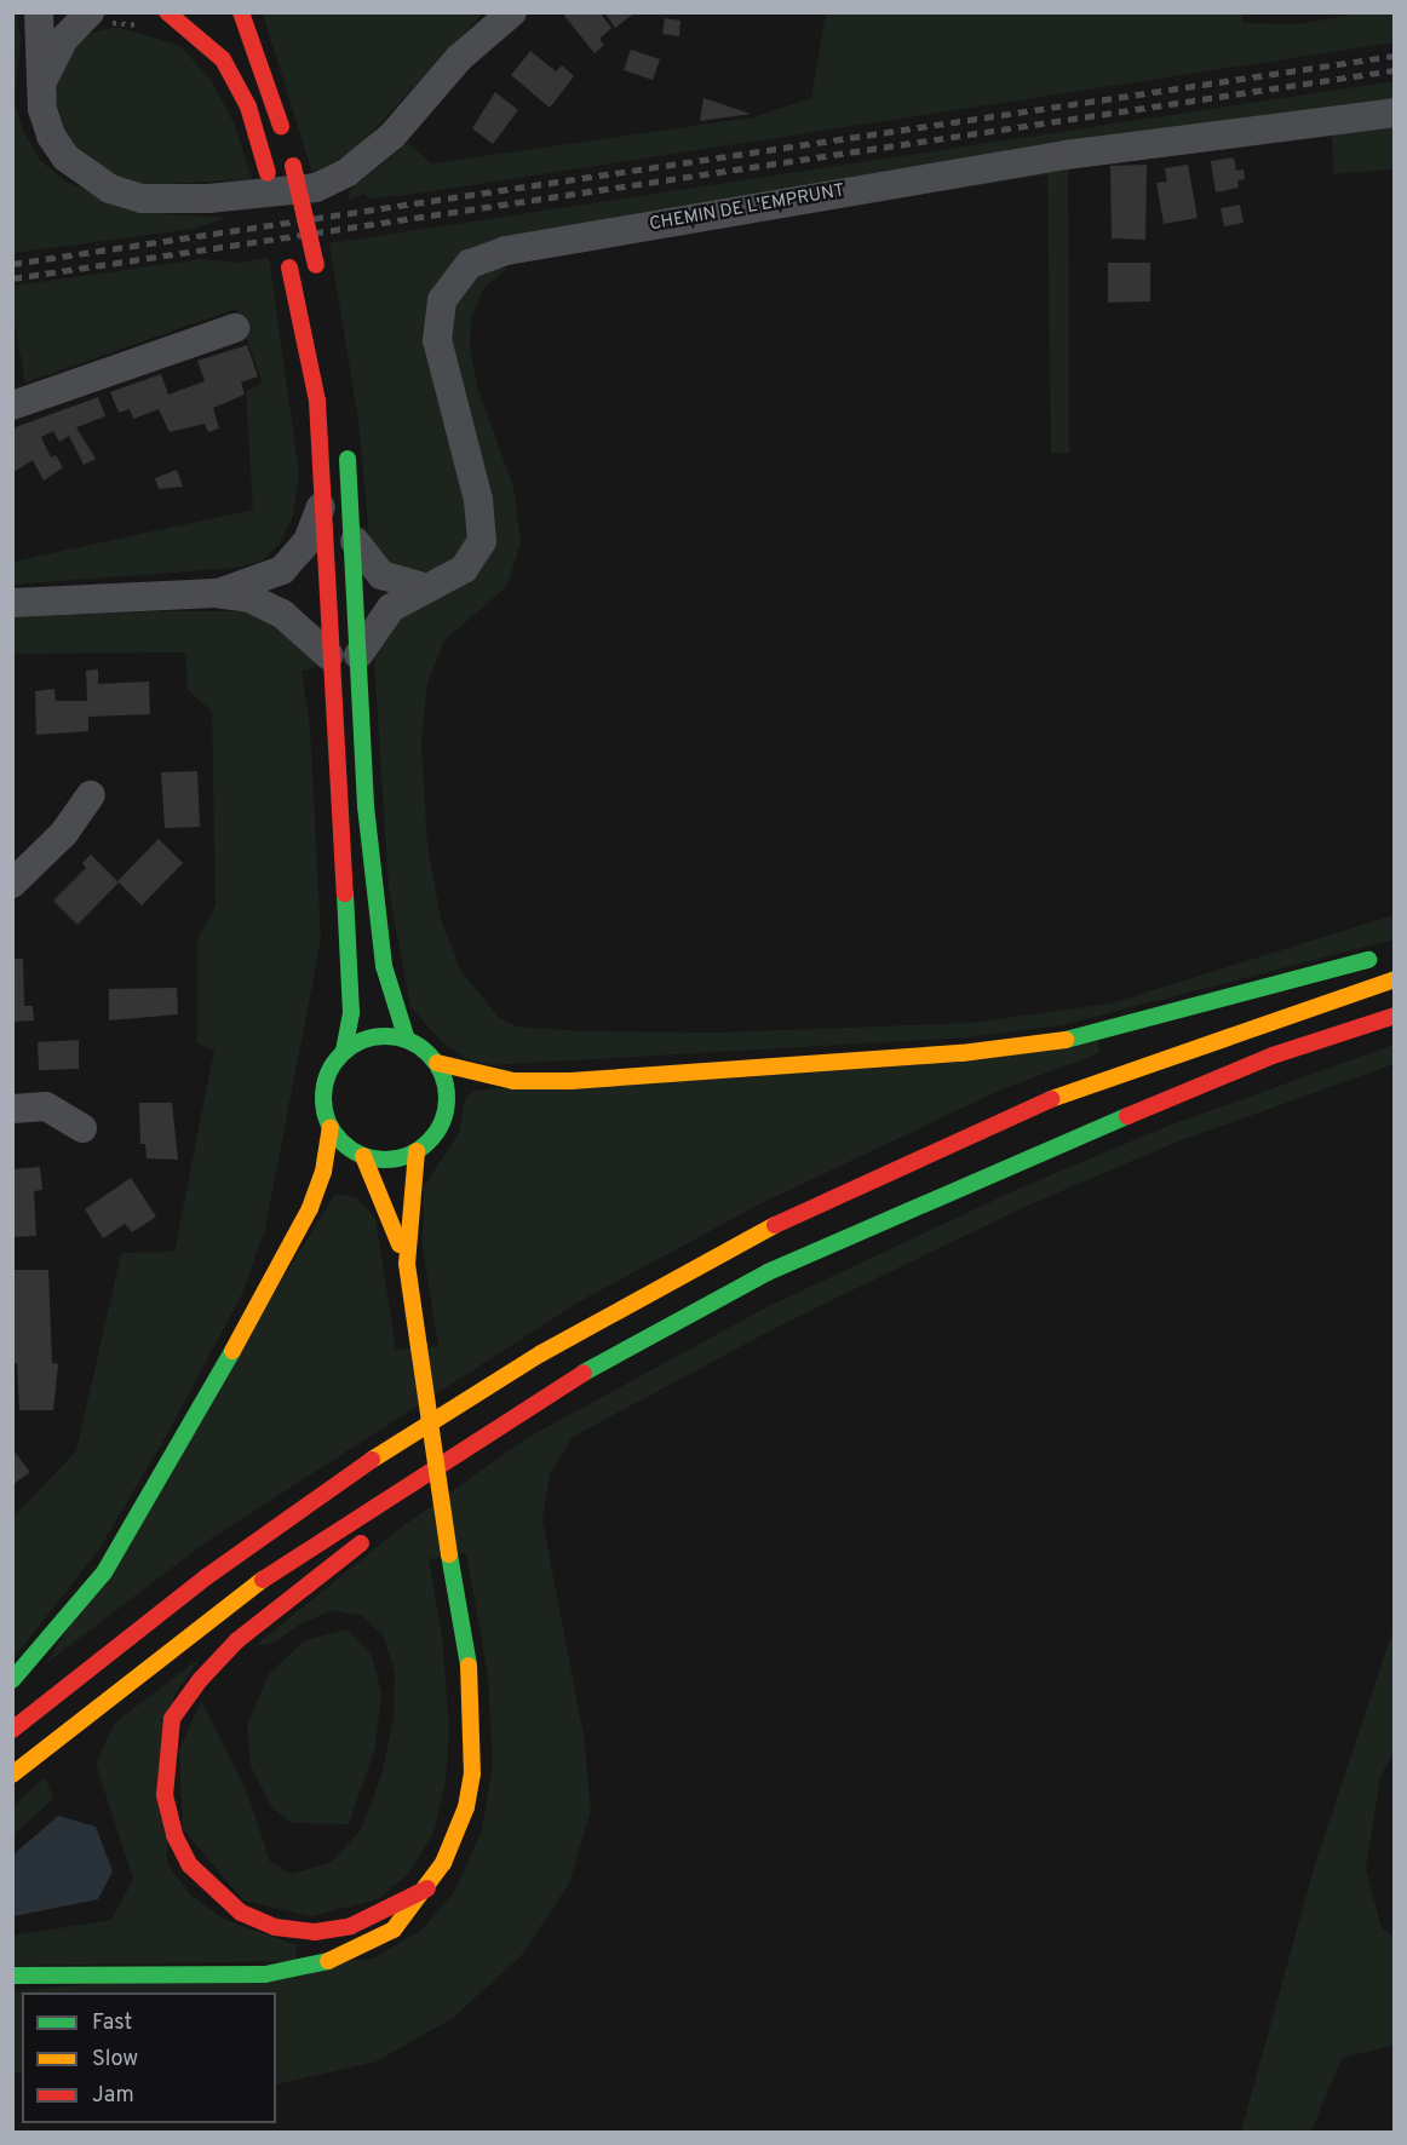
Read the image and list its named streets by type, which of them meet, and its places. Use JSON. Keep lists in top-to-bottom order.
{
  "streets": {
    "street": ["CHEMIN DE L'EMPRUNT"]
  },
  "legend": ["Fast", "Slow", "Jam"]
}
